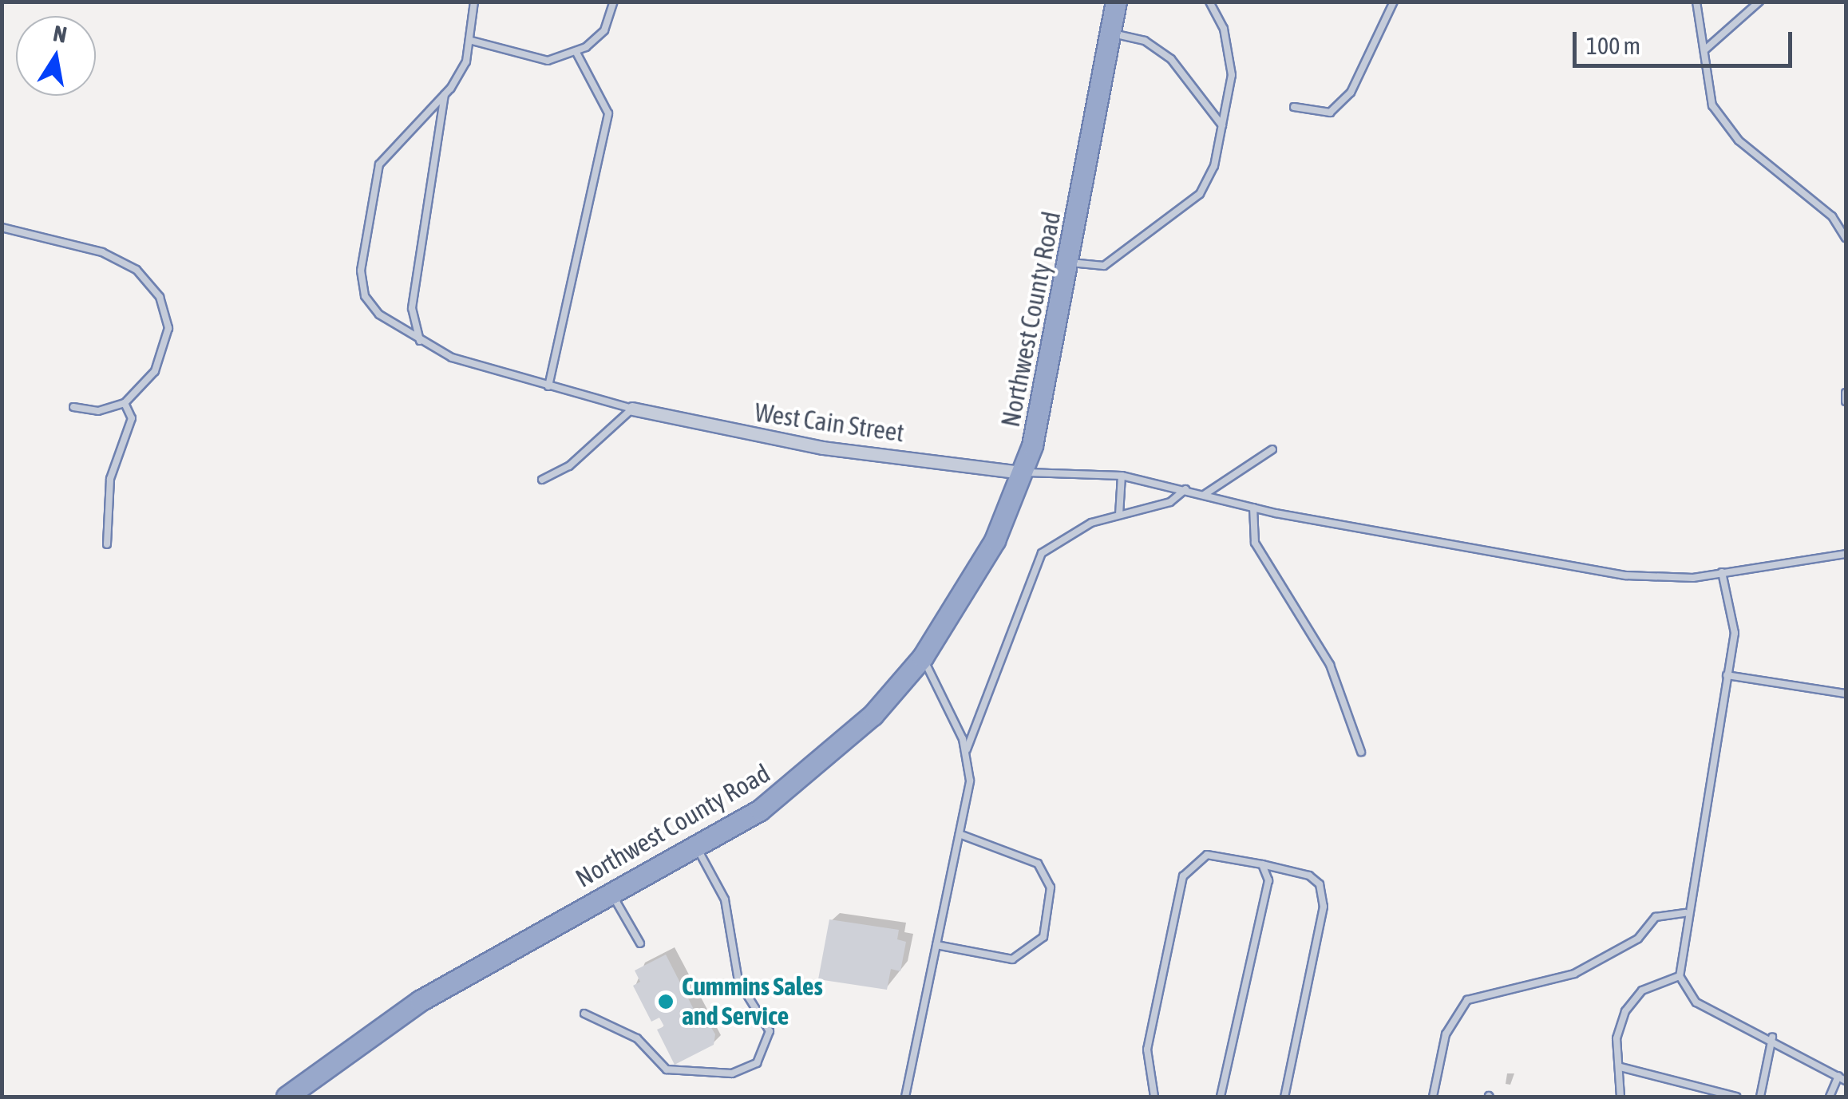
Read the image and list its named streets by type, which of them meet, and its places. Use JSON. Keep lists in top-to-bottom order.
{
  "streets": {
    "highway": ["Northwest County Road"],
    "street": ["West Cain Street"]
  },
  "crossings": [
    ["Northwest County Road", "West Cain Street"]
  ],
  "places": ["Cummins Sales and Service"],
  "scale_bar": "100 m",
  "north": "top"
}
